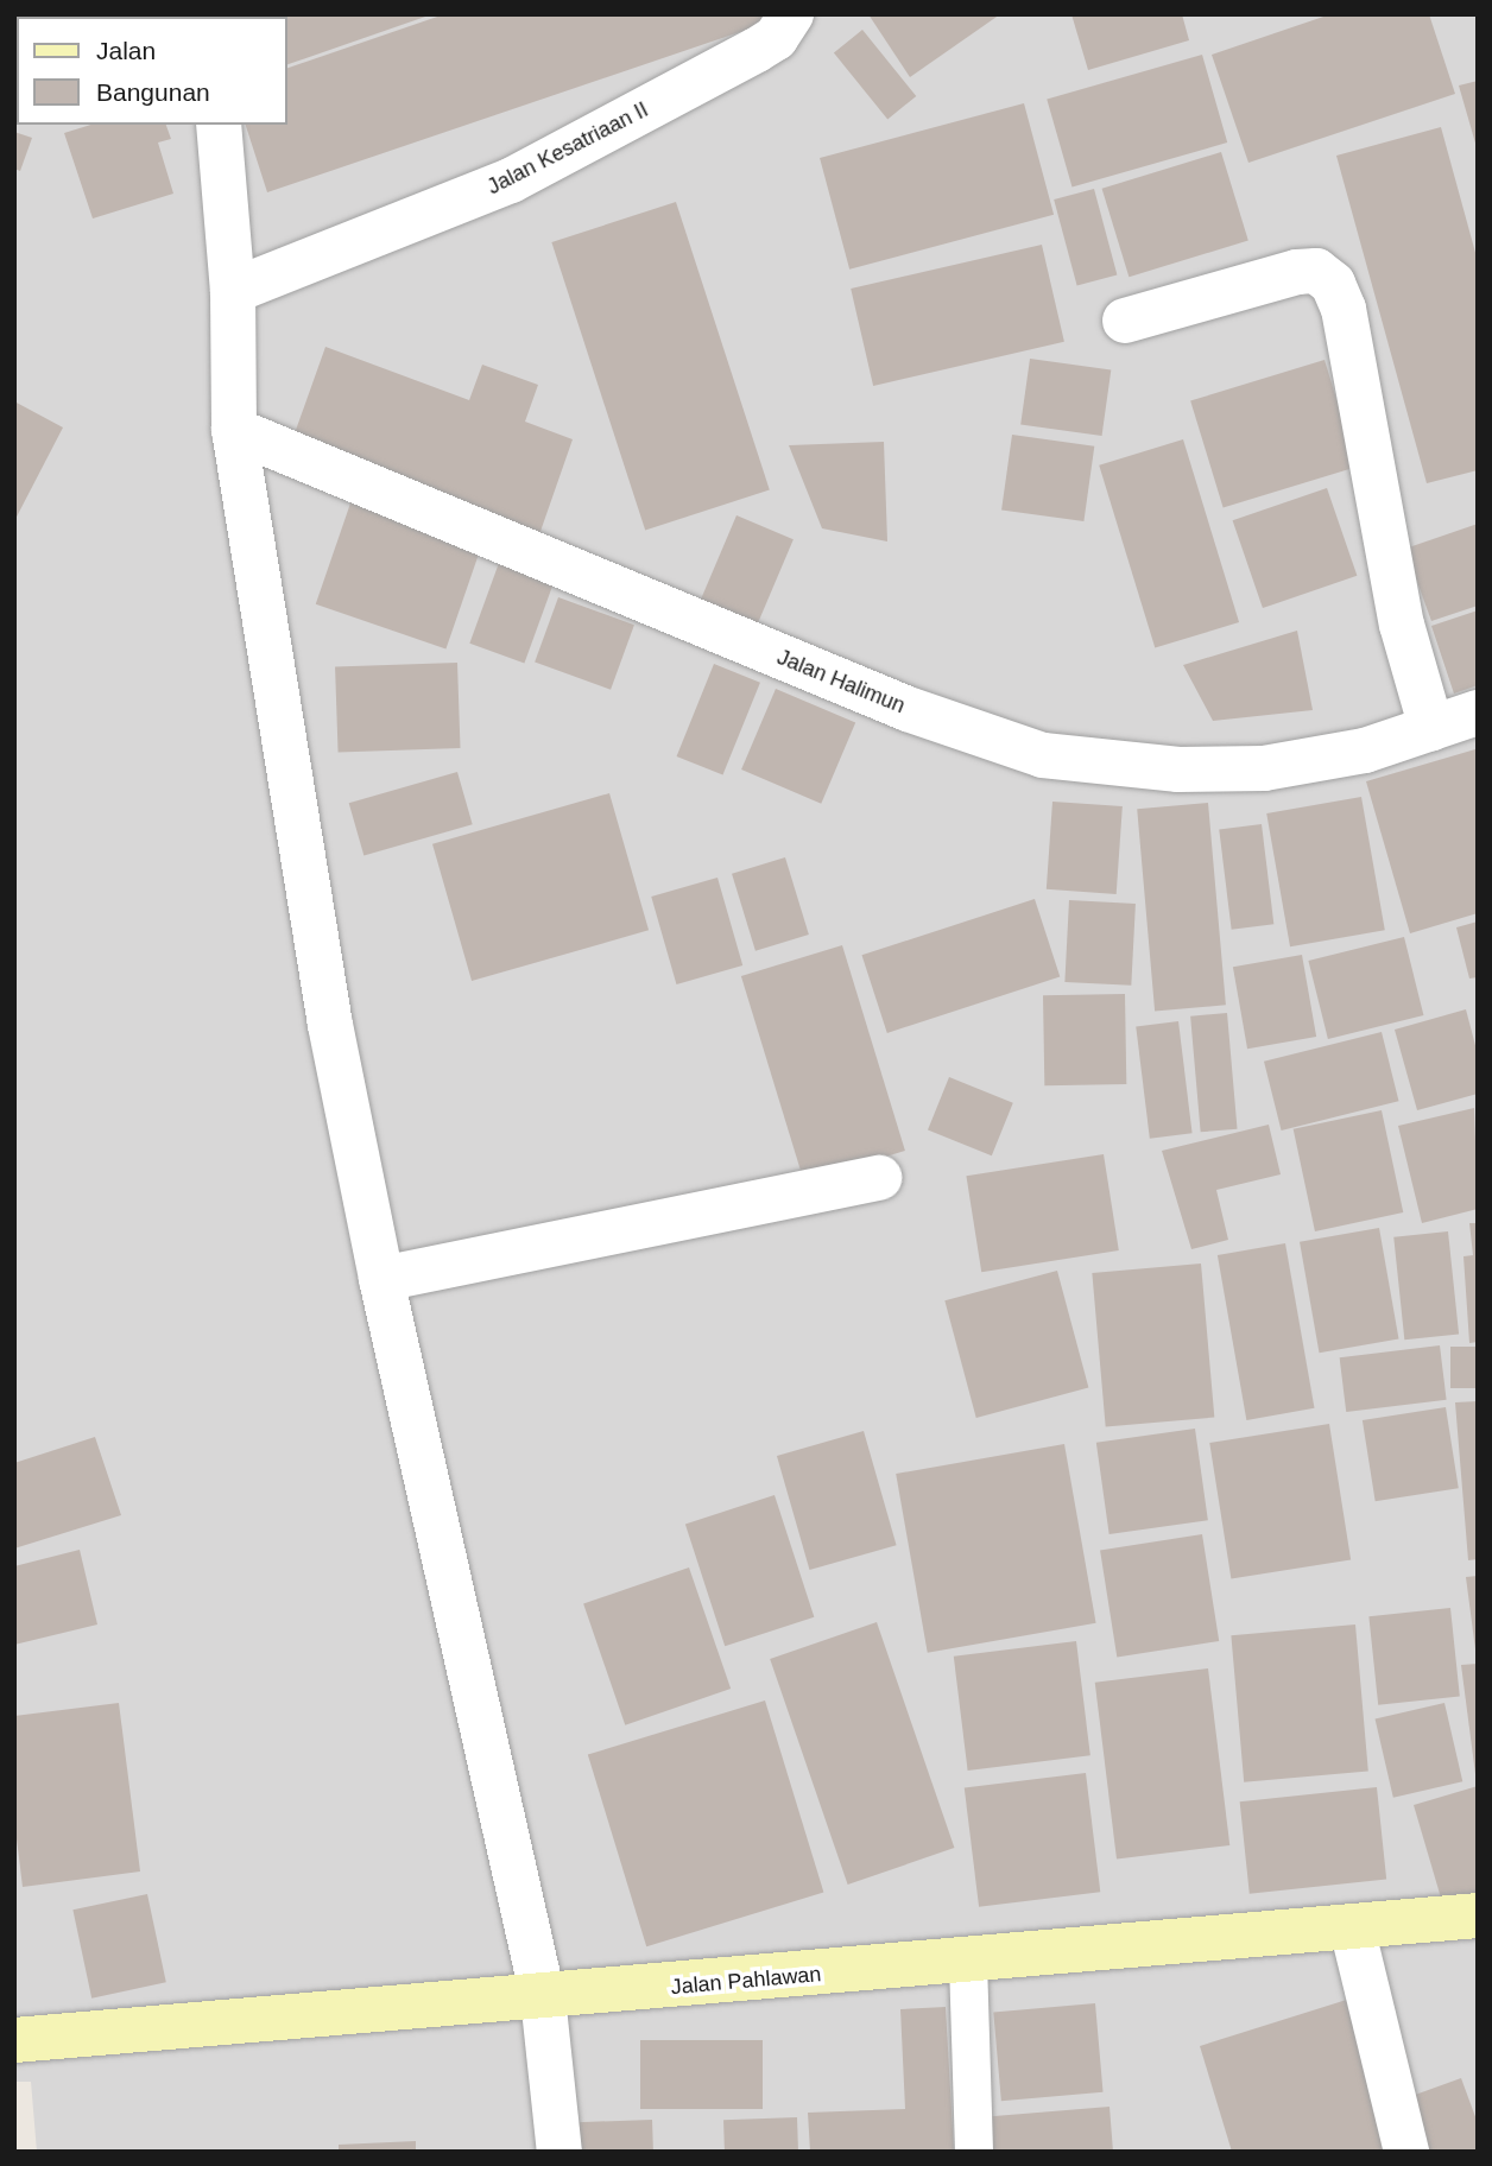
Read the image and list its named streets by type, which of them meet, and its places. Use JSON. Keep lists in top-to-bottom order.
{
  "streets": {
    "main road": ["Jalan Pahlawan"],
    "street": ["Jalan Kesatriaan II", "Jalan Halimun"]
  },
  "legend": ["Jalan", "Bangunan"]
}
